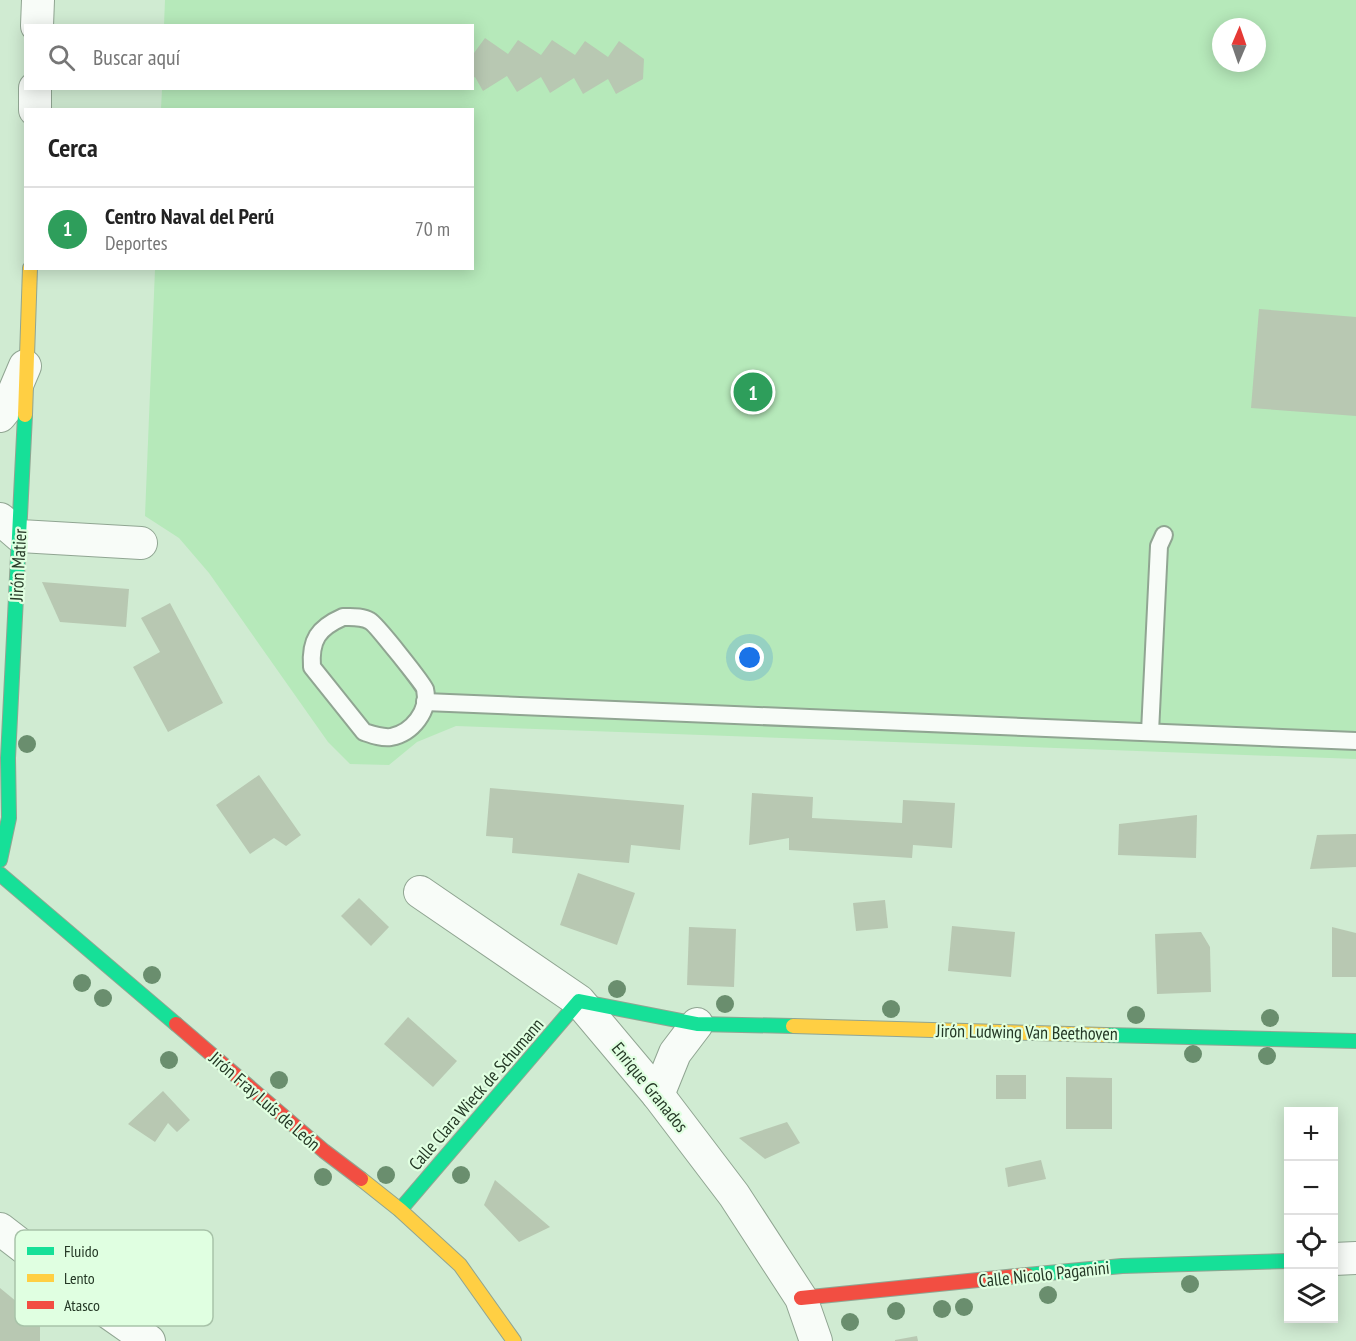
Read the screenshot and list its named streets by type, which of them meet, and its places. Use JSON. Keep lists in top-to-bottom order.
{
  "streets": {
    "street": [
      "Jirón Matier",
      "Jirón Ludwing Van Beethoven",
      "Enrique Granados",
      "Calle Clara Wieck de Schumann",
      "Jirón Fray Luís de León",
      "Calle Nicolo Paganini"
    ]
  },
  "crossings": [
    ["Jirón Ludwing Van Beethoven", "Enrique Granados"],
    ["Jirón Ludwing Van Beethoven", "Calle Clara Wieck de Schumann"],
    ["Enrique Granados", "Calle Clara Wieck de Schumann"],
    ["Enrique Granados", "Calle Nicolo Paganini"],
    ["Calle Clara Wieck de Schumann", "Jirón Fray Luís de León"]
  ],
  "legend": ["Fluido", "Lento", "Atasco"],
  "north": "top",
  "page": {
    "search": "Buscar aquí",
    "heading": "Cerca",
    "list": [
      {
        "mark": "1",
        "name": "Centro Naval del Perú",
        "note": "Deportes",
        "value": "70 m"
      }
    ],
    "pins": "1",
    "map_buttons": ["+", "−"]
  }
}
